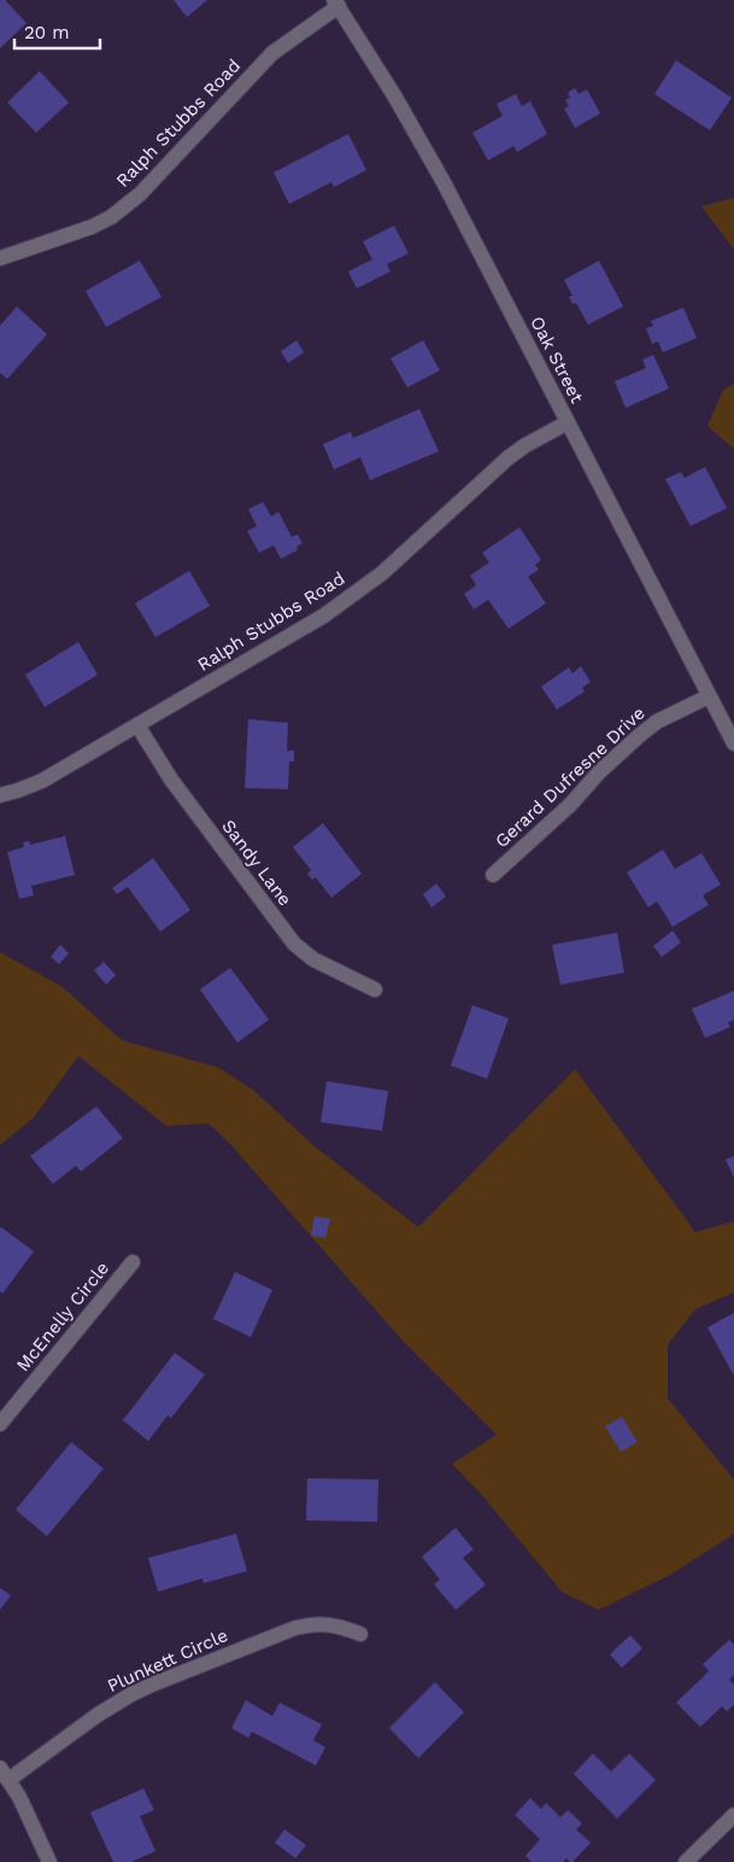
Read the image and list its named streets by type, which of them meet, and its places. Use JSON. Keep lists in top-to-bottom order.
{
  "streets": {
    "street": [
      "Ralph Stubbs Road",
      "Oak Street",
      "Gerard Dufresne Drive",
      "Sandy Lane",
      "McEnelly Circle",
      "Plunkett Circle"
    ]
  },
  "crossings": [
    ["Ralph Stubbs Road", "Oak Street"],
    ["Ralph Stubbs Road", "Sandy Lane"],
    ["Oak Street", "Gerard Dufresne Drive"]
  ],
  "scale_bar": "20 m"
}
